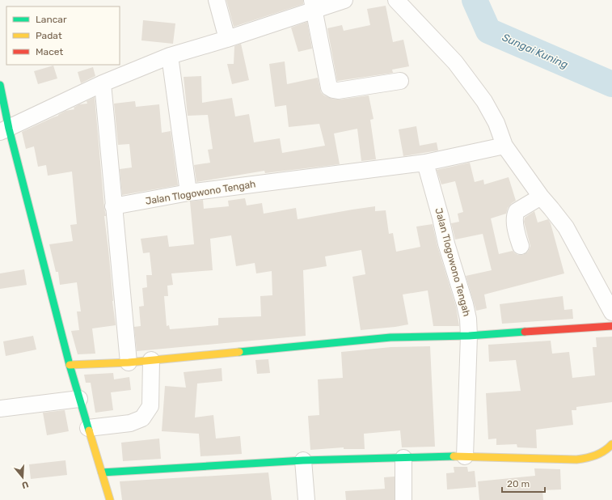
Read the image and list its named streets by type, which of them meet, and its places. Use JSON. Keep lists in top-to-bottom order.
{
  "streets": {
    "street": ["Jalan Tlogowono Tengah"]
  },
  "water": ["Sungai Kuning"],
  "legend": ["Lancar", "Padat", "Macet"],
  "scale_bar": "20 m",
  "north": "bottom"
}
